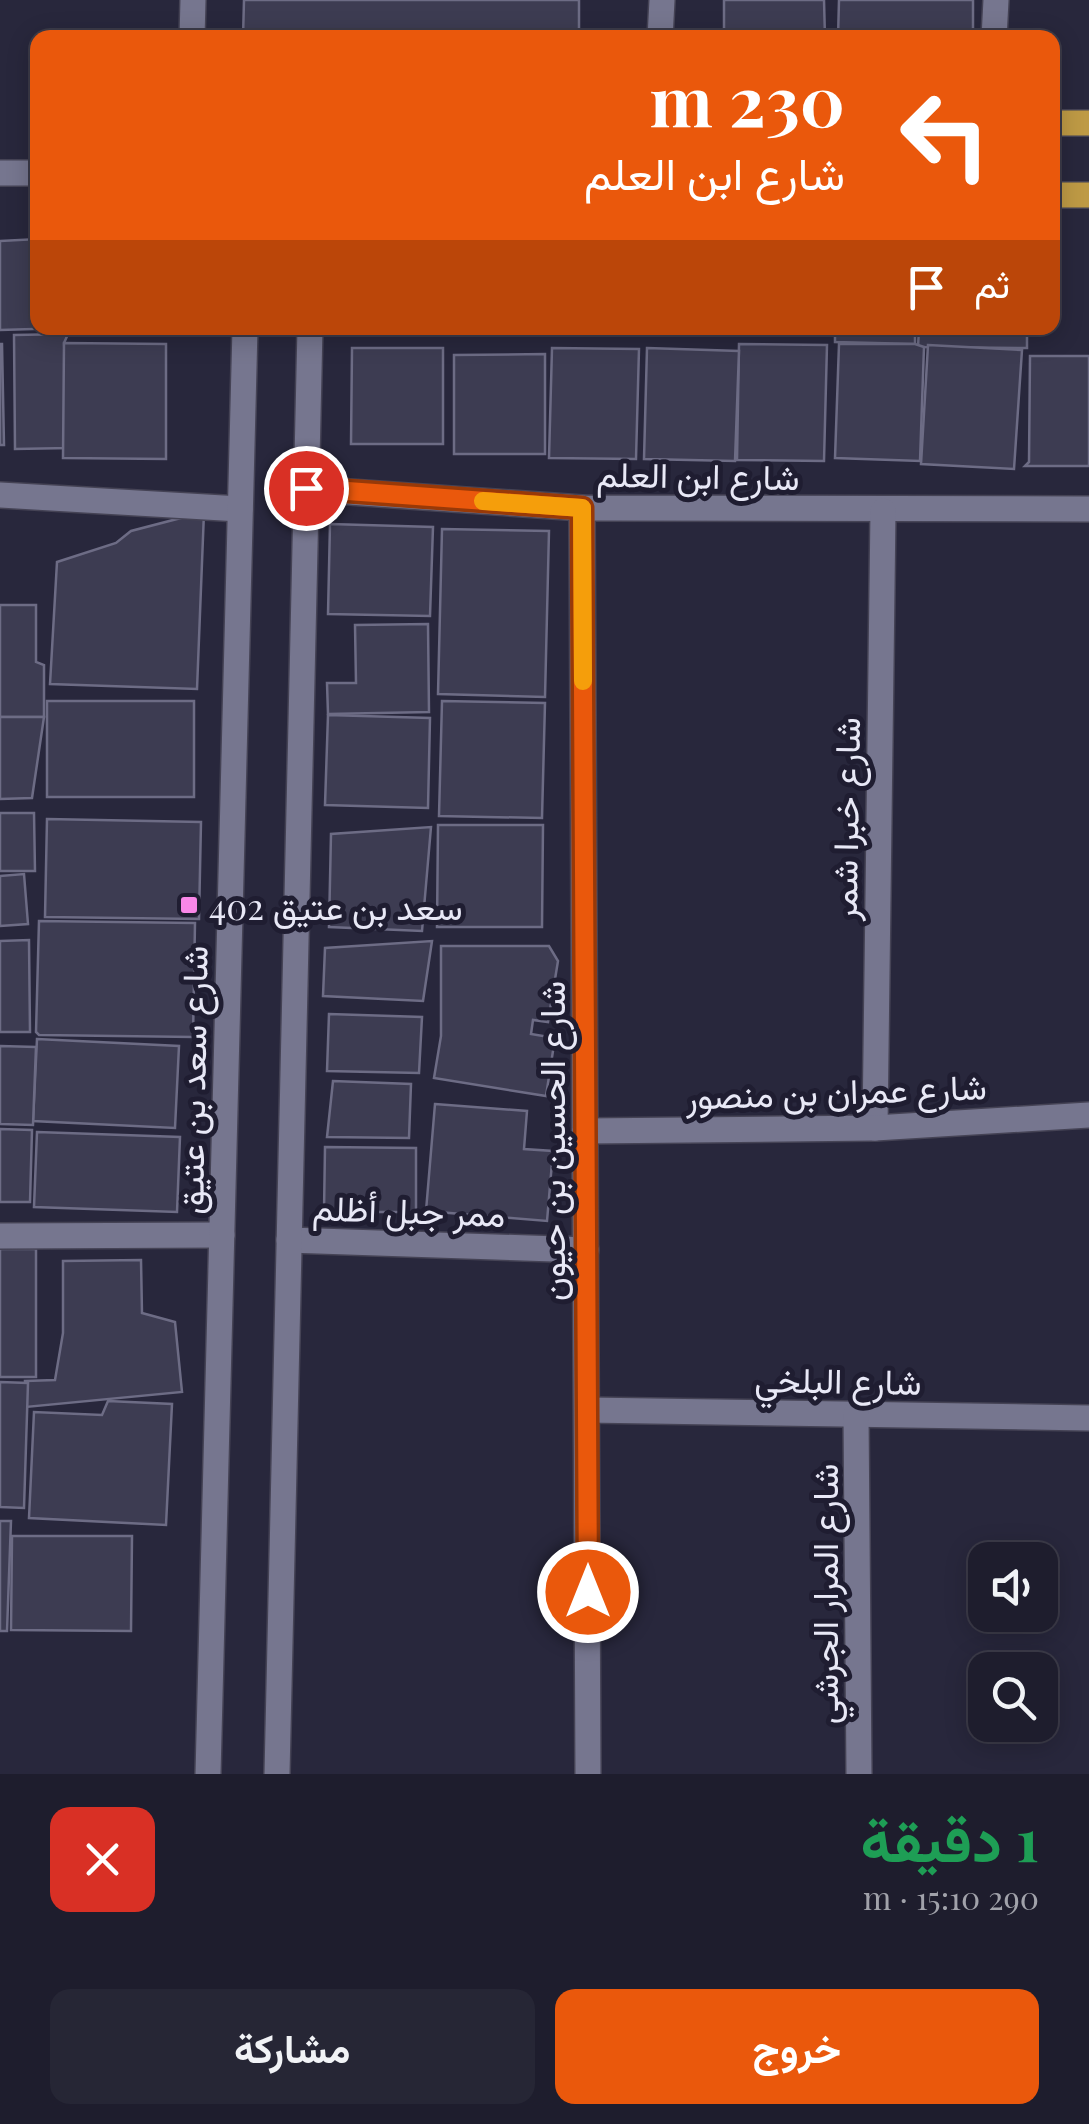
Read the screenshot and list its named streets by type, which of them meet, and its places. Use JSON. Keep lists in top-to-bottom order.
{
  "streets": {
    "street": [
      "شارع ابن العلم",
      "شارع خبرا شمر",
      "شارع سعد بن عتيق",
      "شارع عمران بن منصور",
      "شارع الحسين بن حيون",
      "ممر جبل أظلم",
      "شارع البلخي",
      "شارع المرار الجرشي"
    ]
  },
  "crossings": [
    ["شارع ابن العلم", "شارع خبرا شمر"],
    ["شارع ابن العلم", "شارع الحسين بن حيون"],
    ["شارع خبرا شمر", "شارع عمران بن منصور"],
    ["شارع عمران بن منصور", "شارع الحسين بن حيون"],
    ["شارع الحسين بن حيون", "ممر جبل أظلم"],
    ["شارع الحسين بن حيون", "شارع البلخي"],
    ["شارع البلخي", "شارع المرار الجرشي"]
  ],
  "places": {
    "transit": ["سعد بن عتيق 402"]
  },
  "page": {
    "turn": ["230 m", "شارع ابن العلم"],
    "then": "ثم",
    "heading": ["1 دقيقة", "290 m · 15:10"],
    "buttons": ["خروج", "مشاركة"]
  }
}
